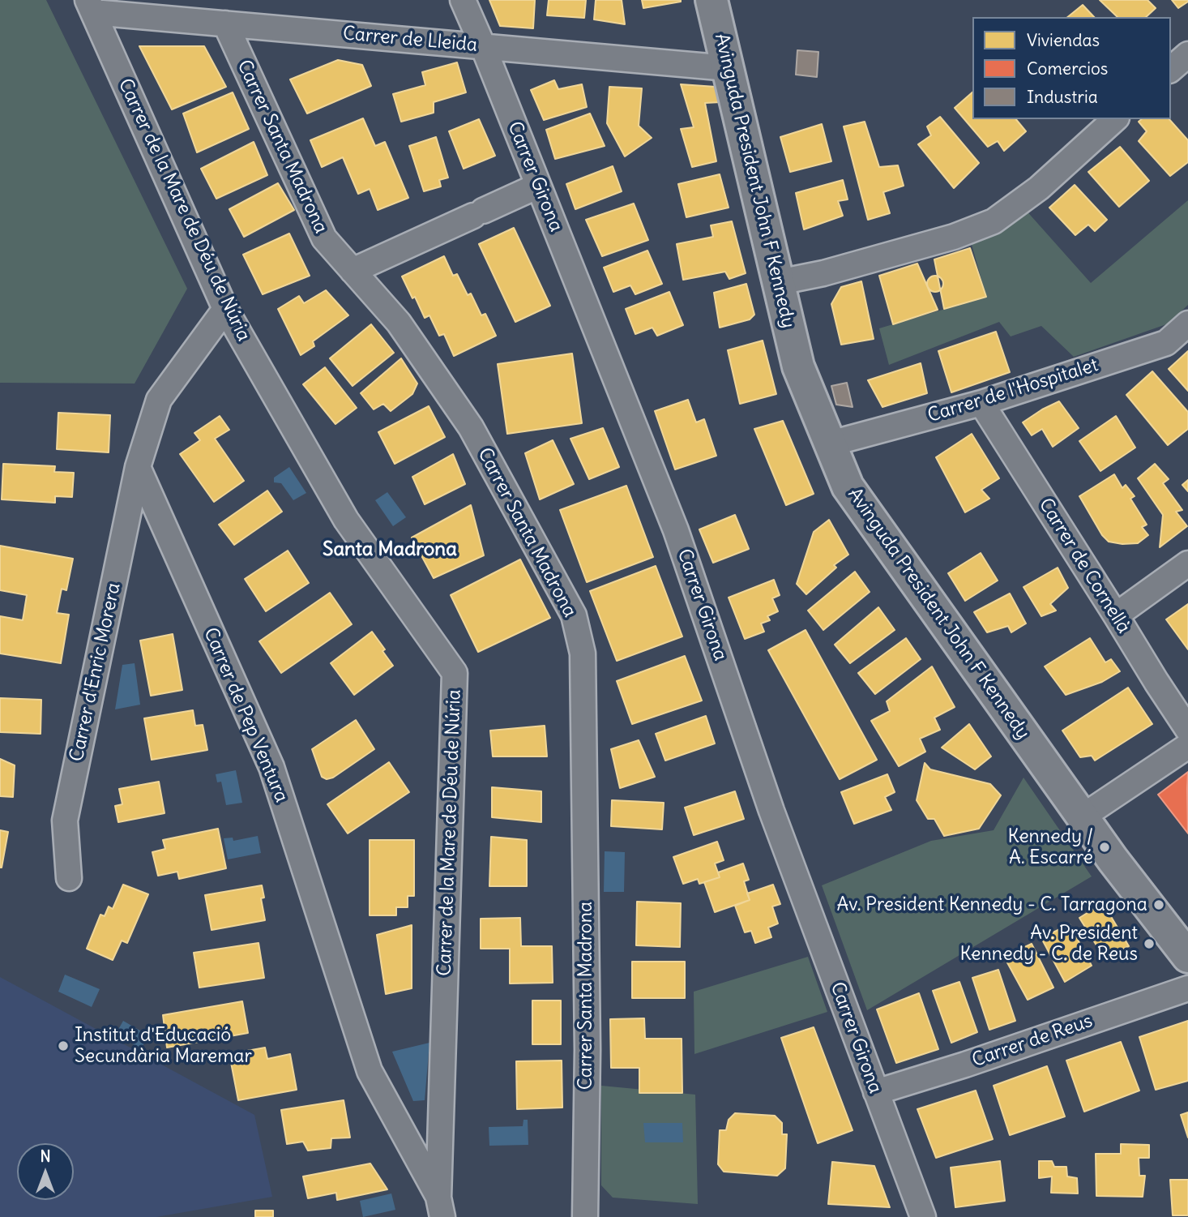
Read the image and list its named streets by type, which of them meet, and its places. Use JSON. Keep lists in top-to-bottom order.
{
  "streets": {
    "street": [
      "Carrer de Lleida",
      "Carrer Santa Madrona",
      "Carrer Girona",
      "Avinguda President John F Kennedy",
      "Carrer de la Mare de Déu de Núria",
      "Carrer de l'Hospitalet",
      "Carrer de Cornellà",
      "Carrer d'Enric Morera",
      "Carrer de Pep Ventura",
      "Carrer de Reus"
    ]
  },
  "crossings": [
    ["Carrer de Lleida", "Carrer Santa Madrona"],
    ["Carrer de Lleida", "Carrer Girona"],
    ["Carrer de Lleida", "Avinguda President John F Kennedy"],
    ["Carrer de Lleida", "Carrer de la Mare de Déu de Núria"],
    ["Carrer Girona", "Carrer de Reus"],
    ["Avinguda President John F Kennedy", "Carrer de l'Hospitalet"],
    ["Carrer de la Mare de Déu de Núria", "Carrer de Pep Ventura"],
    ["Carrer de l'Hospitalet", "Carrer de Cornellà"],
    ["Carrer d'Enric Morera", "Carrer de Pep Ventura"]
  ],
  "districts": ["Santa Madrona"],
  "places": [
    "Kennedy / A. Escarré",
    "Av. President Kennedy - C. Tarragona",
    "Av. President Kennedy - C. de Reus",
    "Institut d'Educació Secundària Maremar"
  ],
  "legend": ["Viviendas", "Comercios", "Industria"],
  "north": "top"
}
